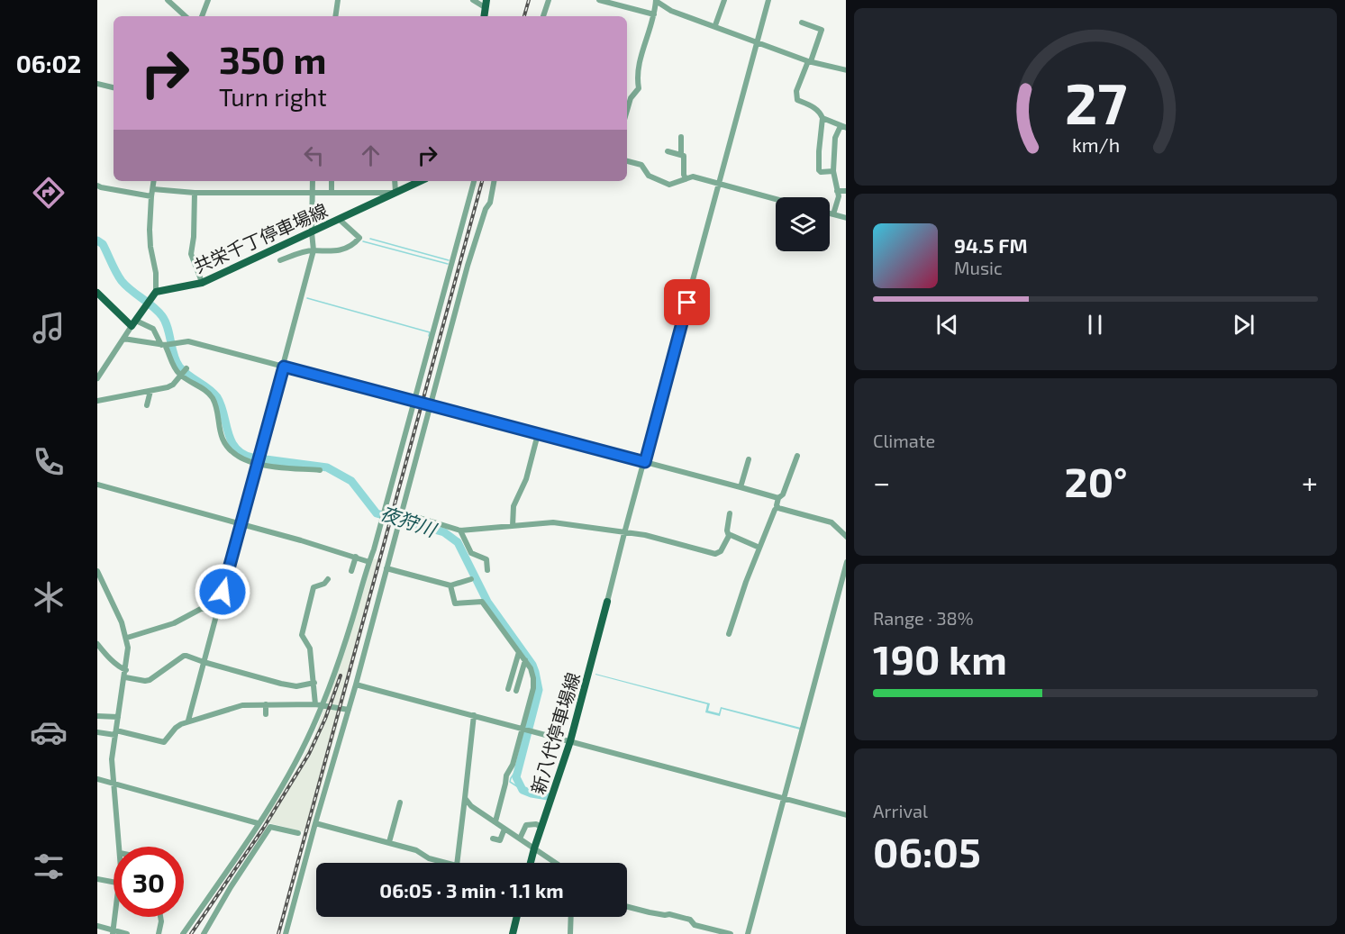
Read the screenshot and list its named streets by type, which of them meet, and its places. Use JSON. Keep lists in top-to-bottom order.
{
  "streets": {
    "main road": ["共栄千丁停車場線", "新八代停車場線"]
  },
  "water": ["夜狩川"],
  "page": {
    "tabs": "06:02",
    "turn": ["350 m", "Turn right"],
    "song": ["94.5 FM", "Music"],
    "tile": [
      "Climate",
      ["Range · 38%", "190 km"],
      ["Arrival", "06:05"]
    ],
    "heat": ["−", "20°", "+"],
    "limit": "30",
    "trip": "06:05 · 3 min · 1.1 km",
    "gauge": ["27", "km/h"]
  }
}
